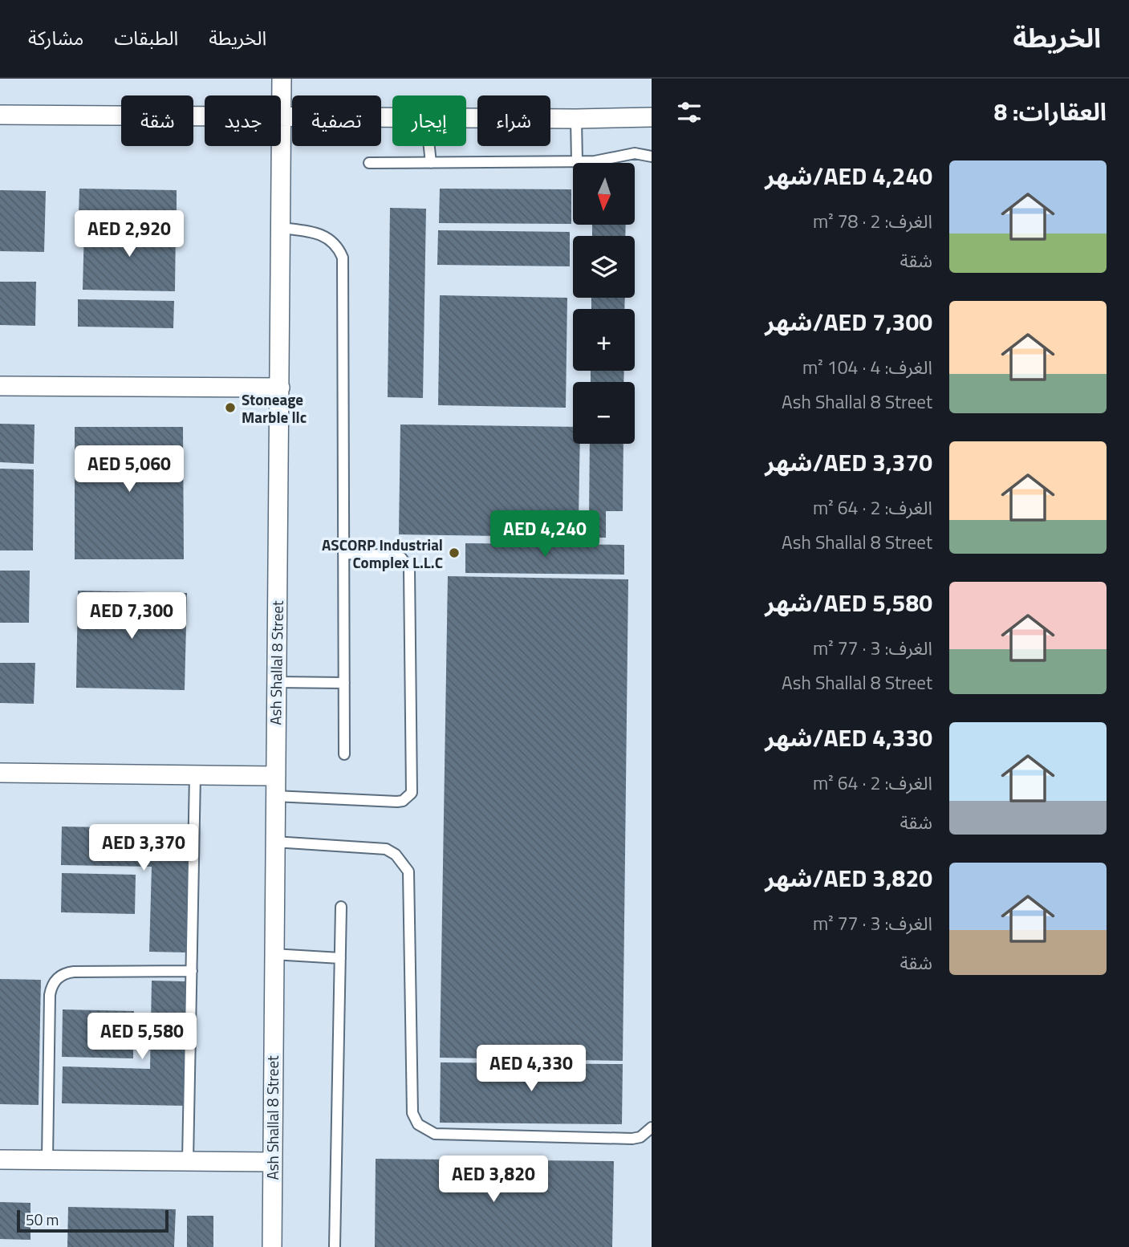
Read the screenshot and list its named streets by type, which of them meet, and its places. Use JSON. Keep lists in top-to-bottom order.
{
  "streets": {
    "street": ["Ash Shallal 8 Street"]
  },
  "places": ["Stoneage Marble llc", "ASCORP Industrial Complex L.L.C"],
  "scale_bar": "50 m",
  "north": "bottom",
  "page": {
    "header": "الخريطة",
    "nav": ["الخريطة", "الطبقات", "مشاركة"],
    "heading": "العقارات: 8",
    "chip": [
      "شراء",
      "إيجار",
      "تصفية",
      "جديد",
      "شقة"
    ],
    "list": [
      {
        "name": "AED 4,240/شهر",
        "note": "الغرف: 2 · 78 m² · شقة"
      },
      {
        "name": "AED 7,300/شهر",
        "note": "الغرف: 4 · 104 m² · Ash Shallal 8 Street"
      },
      {
        "name": "AED 3,370/شهر",
        "note": "الغرف: 2 · 64 m² · Ash Shallal 8 Street"
      },
      {
        "name": "AED 5,580/شهر",
        "note": "الغرف: 3 · 77 m² · Ash Shallal 8 Street"
      },
      {
        "name": "AED 4,330/شهر",
        "note": "الغرف: 2 · 64 m² · شقة"
      },
      {
        "name": "AED 3,820/شهر",
        "note": "الغرف: 3 · 77 m² · شقة"
      }
    ],
    "map_buttons": ["+", "−"],
    "price": [
      "AED 2,920",
      "AED 5,060",
      "AED 4,240",
      "AED 7,300",
      "AED 3,370",
      "AED 5,580",
      "AED 4,330",
      "AED 3,820"
    ],
    "scale": "50 m"
  }
}
